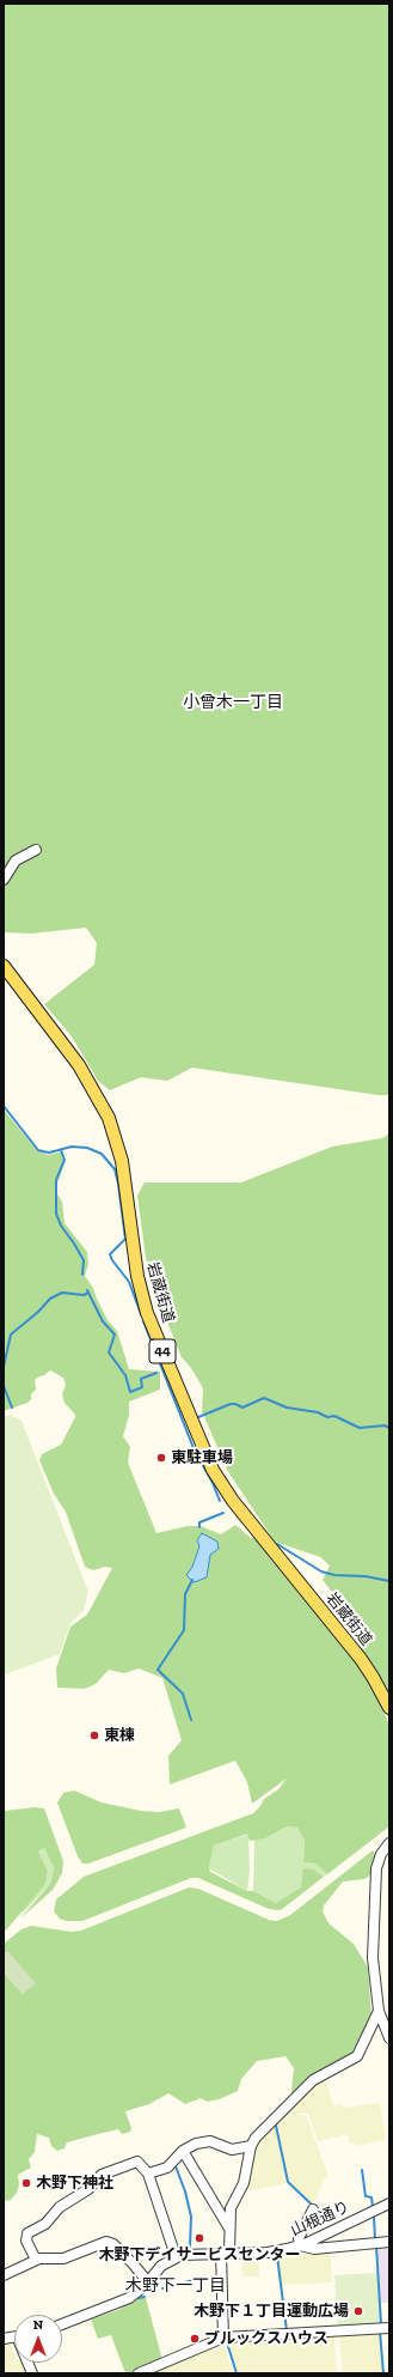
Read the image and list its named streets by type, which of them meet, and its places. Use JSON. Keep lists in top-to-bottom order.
{
  "streets": {
    "main road": ["岩蔵街道", "44"],
    "street": ["山根通り"]
  },
  "districts": ["小曾木一丁目", "木野下一丁目"],
  "places": [
    "東駐車場",
    "東棟",
    "木野下神社",
    "木野下デイサービスセンター",
    "木野下１丁目運動広場",
    "ブルックスハウス"
  ],
  "north": "top"
}
